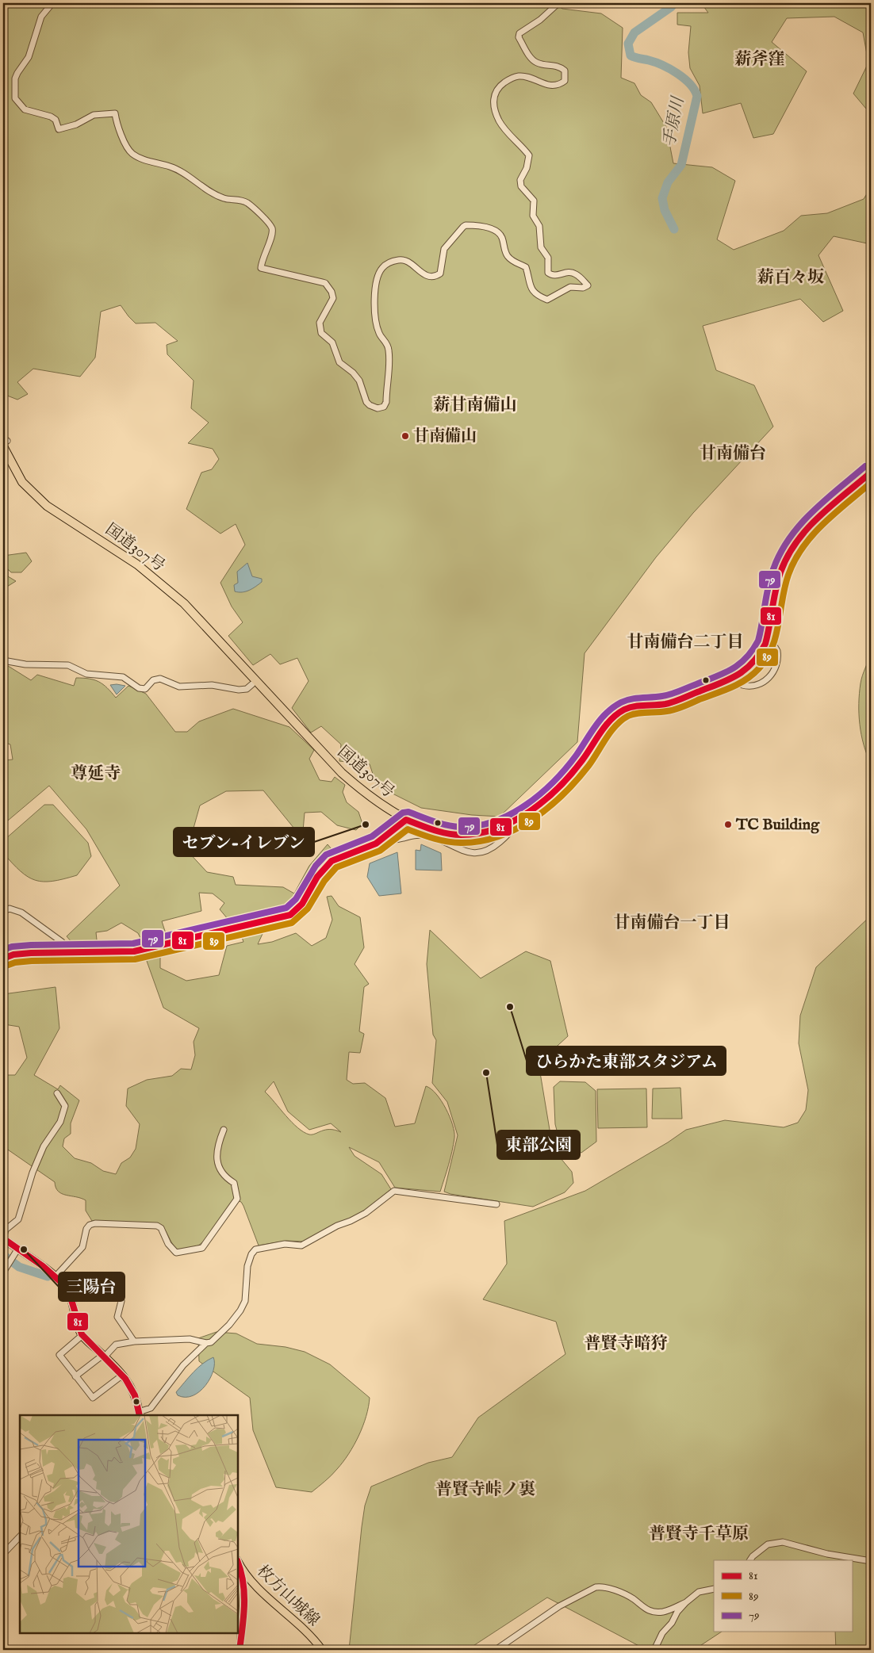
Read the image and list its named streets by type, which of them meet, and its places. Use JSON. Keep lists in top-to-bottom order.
{
  "streets": {
    "highway": ["国道307号"],
    "main road": ["枚方山城線"]
  },
  "districts": [
    "薪斧窪",
    "薪百々坂",
    "薪甘南備山",
    "甘南備台",
    "甘南備台二丁目",
    "尊延寺",
    "甘南備台一丁目",
    "普賢寺暗狩",
    "普賢寺峠ノ裏",
    "普賢寺千草原"
  ],
  "water": ["手原川"],
  "places": [
    "甘南備山",
    "セブン-イレブン",
    "TC Building",
    "ひらかた東部スタジアム",
    "東部公園",
    "三陽台"
  ],
  "lines": ["transit line 79", "transit line 81", "transit line 89"],
  "legend": ["81", "89", "79"]
}
